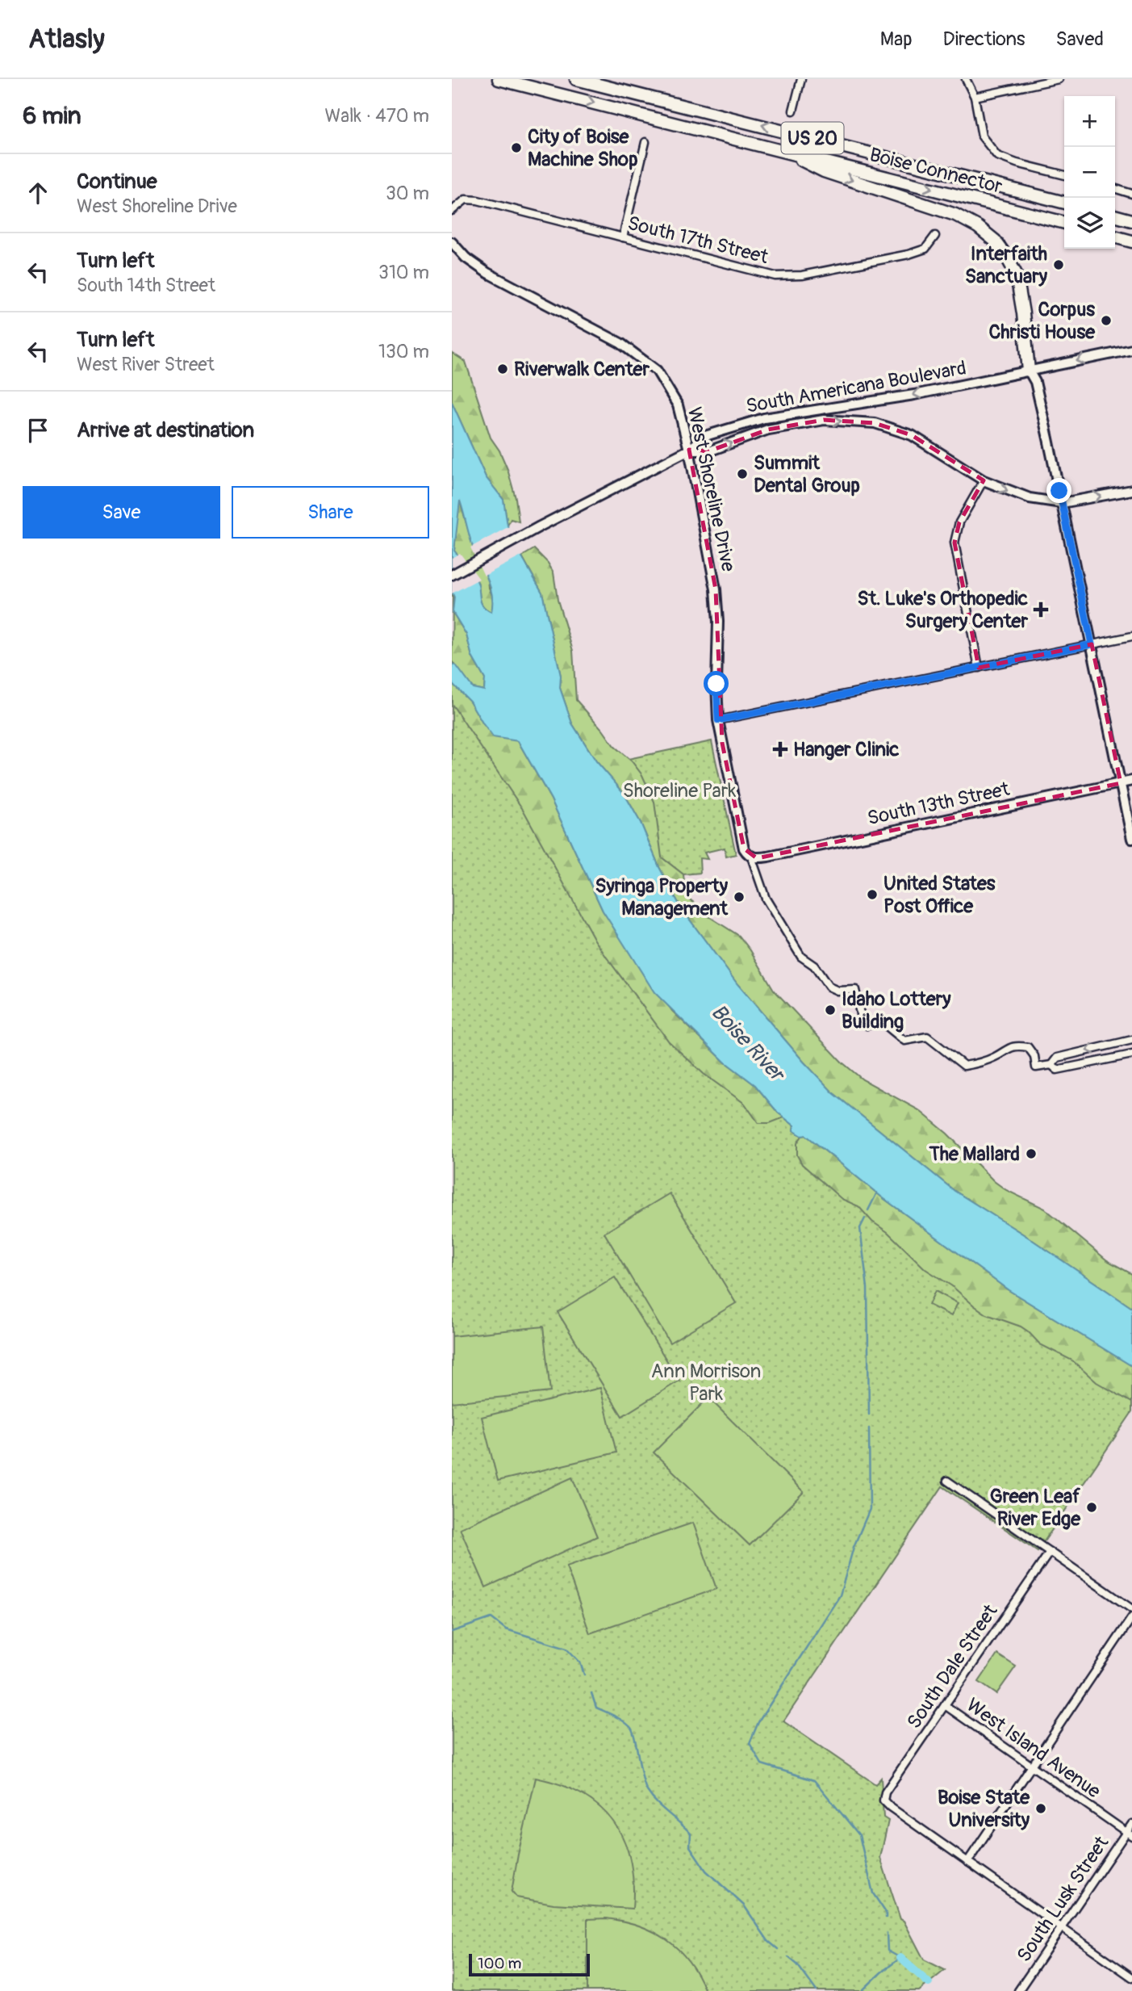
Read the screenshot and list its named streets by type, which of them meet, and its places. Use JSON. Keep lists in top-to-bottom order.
{
  "streets": {
    "highway": ["US 20", "Boise Connector"],
    "main road": ["South Americana Boulevard", "West Shoreline Drive", "South 13th Street"],
    "street": [
      "South 17th Street",
      "South Dale Street",
      "West Island Avenue",
      "South Lusk Street"
    ]
  },
  "crossings": [
    ["South Americana Boulevard", "West Shoreline Drive"],
    ["West Shoreline Drive", "South 13th Street"],
    ["South Dale Street", "West Island Avenue"],
    ["West Island Avenue", "South Lusk Street"]
  ],
  "water": ["Boise River"],
  "parks": ["Shoreline Park", "Ann Morrison Park"],
  "places": {
    "other": [
      "City of Boise Machine Shop",
      "Interfaith Sanctuary",
      "Corpus Christi House",
      "Riverwalk Center",
      "Summit Dental Group",
      "United States Post Office",
      "Syringa Property Management",
      "Idaho Lottery Building",
      "The Mallard",
      "Green Leaf River Edge",
      "Boise State University"
    ],
    "health": ["St. Luke's Orthopedic Surgery Center", "Hanger Clinic"]
  },
  "scale_bar": "100 m",
  "page": {
    "header": "Atlasly",
    "nav": ["Map", "Directions", "Saved"],
    "heading": ["6 min", "Walk · 470 m"],
    "map_buttons": ["+", "−"],
    "list": [
      ["Continue", "West Shoreline Drive", "30 m"],
      ["Turn left", "South 14th Street", "310 m"],
      ["Turn left", "West River Street", "130 m"],
      "Arrive at destination"
    ],
    "buttons": ["Save", "Share"],
    "scale": "100 m"
  }
}
